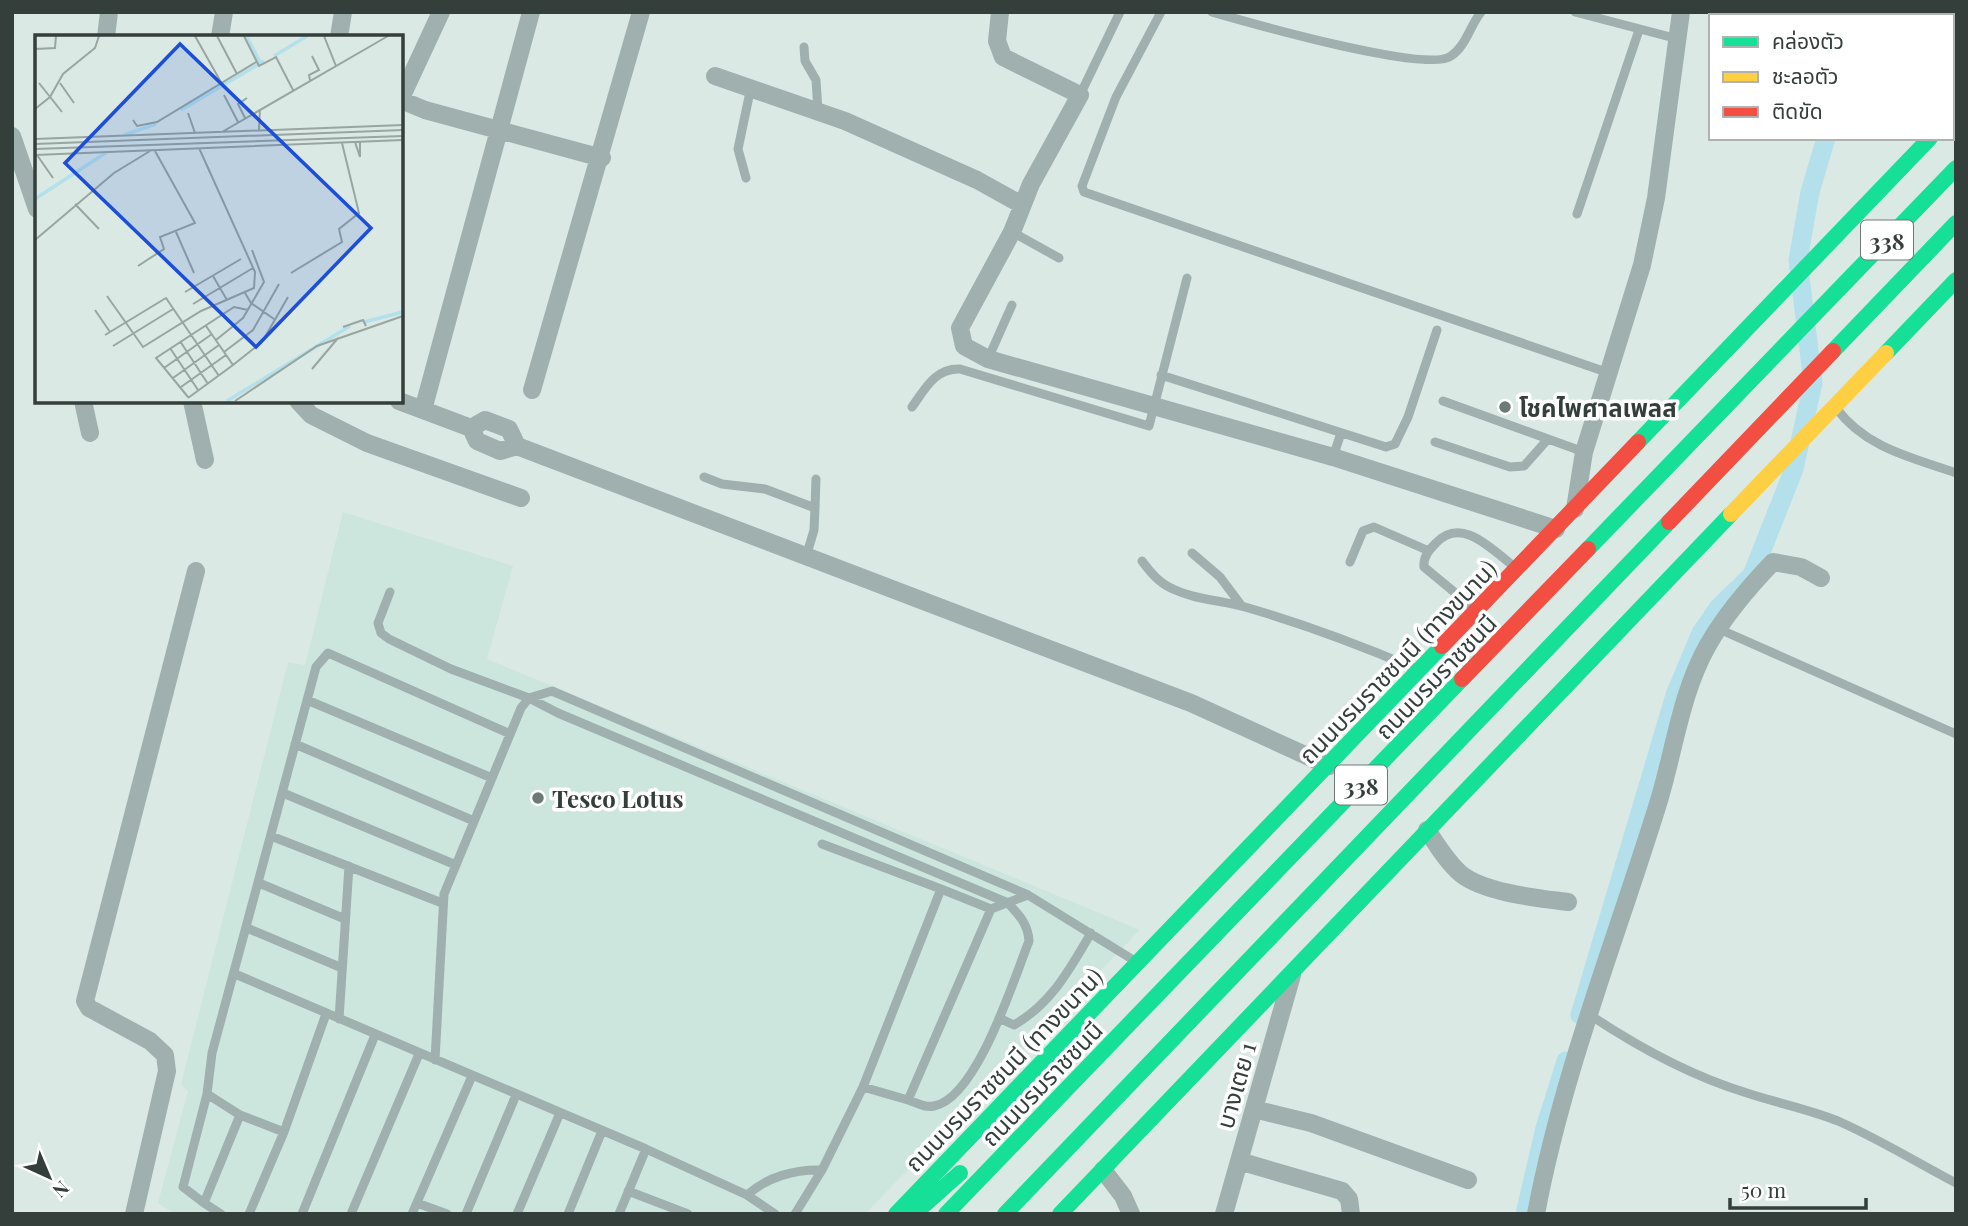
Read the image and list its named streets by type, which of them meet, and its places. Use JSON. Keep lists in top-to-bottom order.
{
  "streets": {
    "main road": ["338", "ถนนบรมราชชนนี (ทางขนาน)", "ถนนบรมราชชนนี"],
    "street": ["บางเตย 1"]
  },
  "places": ["โชคไพศาลเพลส", "Tesco Lotus"],
  "legend": ["คล่องตัว", "ชะลอตัว", "ติดขัด"],
  "scale_bar": "50 m",
  "north": "bottom right"
}
